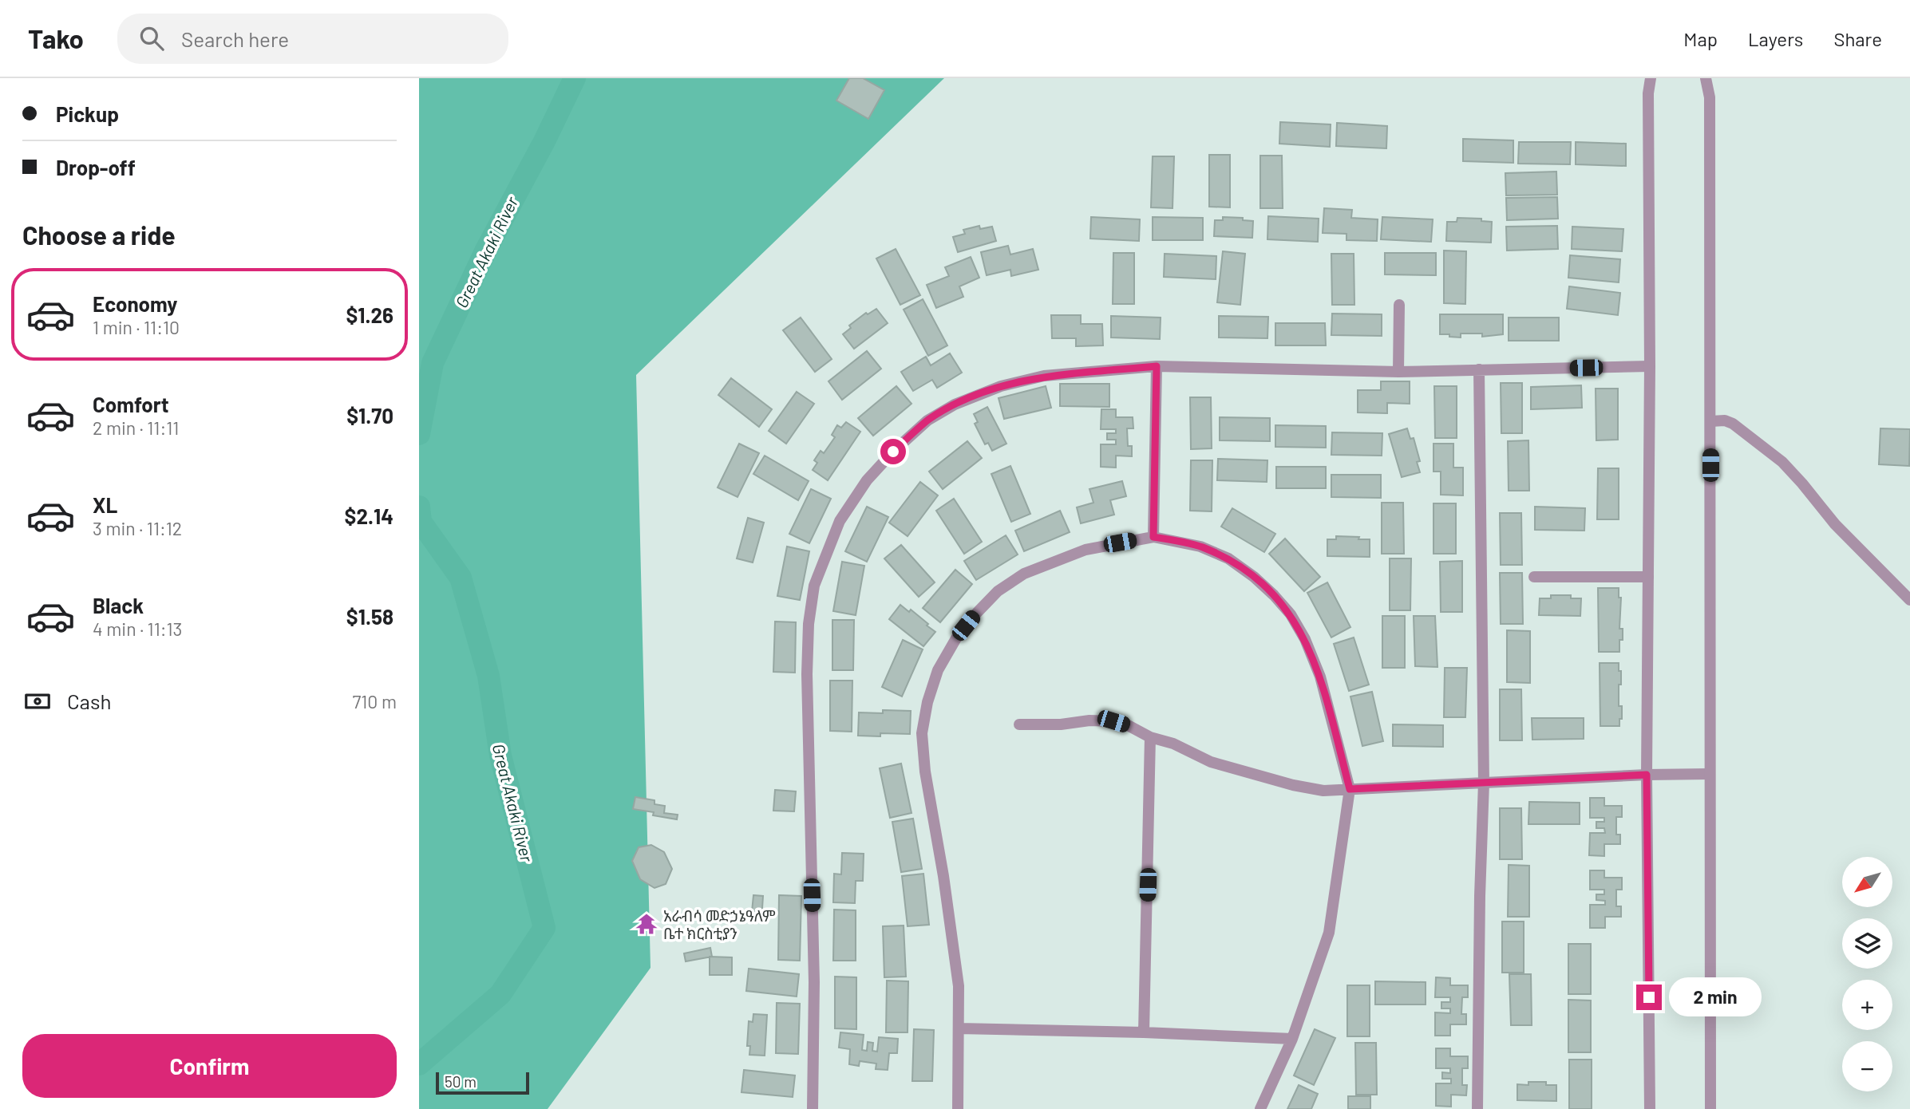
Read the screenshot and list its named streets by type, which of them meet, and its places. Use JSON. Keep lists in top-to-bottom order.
{
  "water": ["Great Akaki River"],
  "places": {
    "temple": ["አራብሳ መድኃኔዓለም ቤተ ክርስቲያን"]
  },
  "scale_bar": "50 m",
  "north": "bottom left",
  "page": {
    "header": "Tako",
    "search": "Search here",
    "nav": ["Map", "Layers", "Share"],
    "banner": ["Pickup", "Drop-off"],
    "heading": "Choose a ride",
    "list": [
      {
        "name": "Economy",
        "note": "1 min · 11:10",
        "value": "$1.26"
      },
      {
        "name": "Comfort",
        "note": "2 min · 11:11",
        "value": "$1.70"
      },
      {
        "name": "XL",
        "note": "3 min · 11:12",
        "value": "$2.14"
      },
      {
        "name": "Black",
        "note": "4 min · 11:13",
        "value": "$1.58"
      }
    ],
    "pay": ["Cash", "710 m"],
    "map_buttons": ["+", "−"],
    "bubble": "2 min",
    "buttons": "Confirm",
    "scale": "50 m"
  }
}
